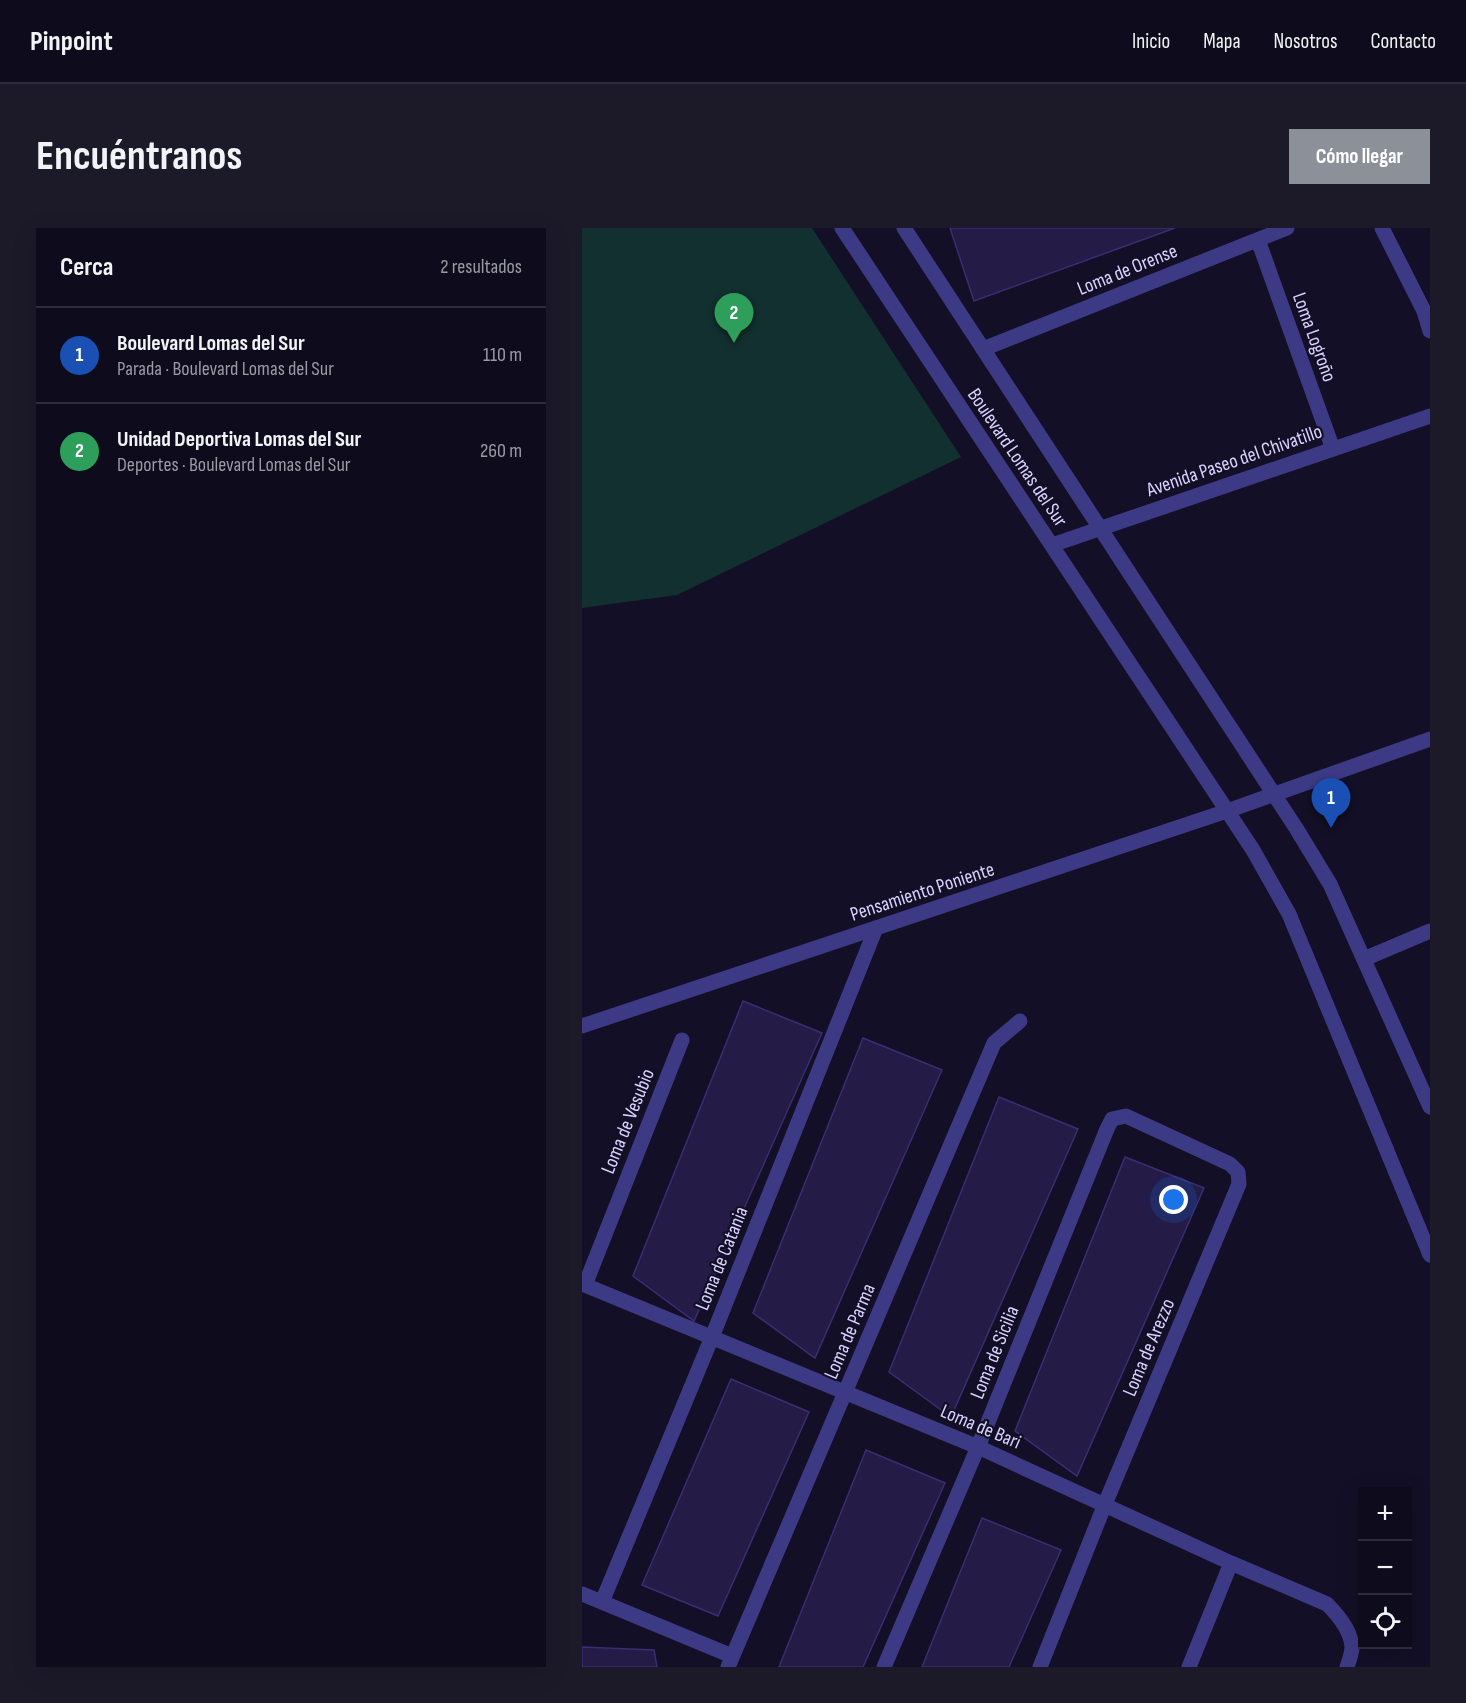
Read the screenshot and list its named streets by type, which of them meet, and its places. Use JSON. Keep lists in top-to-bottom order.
{
  "streets": {
    "street": [
      "Loma de Orense",
      "Loma Logroño",
      "Boulevard Lomas del Sur",
      "Avenida Paseo del Chivatillo",
      "Pensamiento Poniente",
      "Loma de Vesubio",
      "Loma de Catania",
      "Loma de Parma",
      "Loma de Arezzo",
      "Loma de Sicilia",
      "Loma de Bari"
    ]
  },
  "crossings": [
    ["Loma de Orense", "Loma Logroño"],
    ["Loma de Orense", "Boulevard Lomas del Sur"],
    ["Loma Logroño", "Avenida Paseo del Chivatillo"],
    ["Boulevard Lomas del Sur", "Avenida Paseo del Chivatillo"],
    ["Boulevard Lomas del Sur", "Pensamiento Poniente"],
    ["Pensamiento Poniente", "Loma de Catania"],
    ["Loma de Vesubio", "Loma de Bari"],
    ["Loma de Catania", "Loma de Bari"],
    ["Loma de Parma", "Loma de Bari"],
    ["Loma de Arezzo", "Loma de Sicilia"],
    ["Loma de Arezzo", "Loma de Bari"],
    ["Loma de Sicilia", "Loma de Bari"]
  ],
  "page": {
    "header": "Pinpoint",
    "nav": [
      "Inicio",
      "Mapa",
      "Nosotros",
      "Contacto"
    ],
    "buttons": "Cómo llegar",
    "title": "Encuéntranos",
    "heading": ["Cerca", "2 resultados"],
    "pins": ["2", "1"],
    "list": [
      {
        "mark": "1",
        "name": "Boulevard Lomas del Sur",
        "note": "Parada · Boulevard Lomas del Sur",
        "value": "110 m"
      },
      {
        "mark": "2",
        "name": "Unidad Deportiva Lomas del Sur",
        "note": "Deportes · Boulevard Lomas del Sur",
        "value": "260 m"
      }
    ],
    "map_buttons": ["+", "−"]
  }
}
